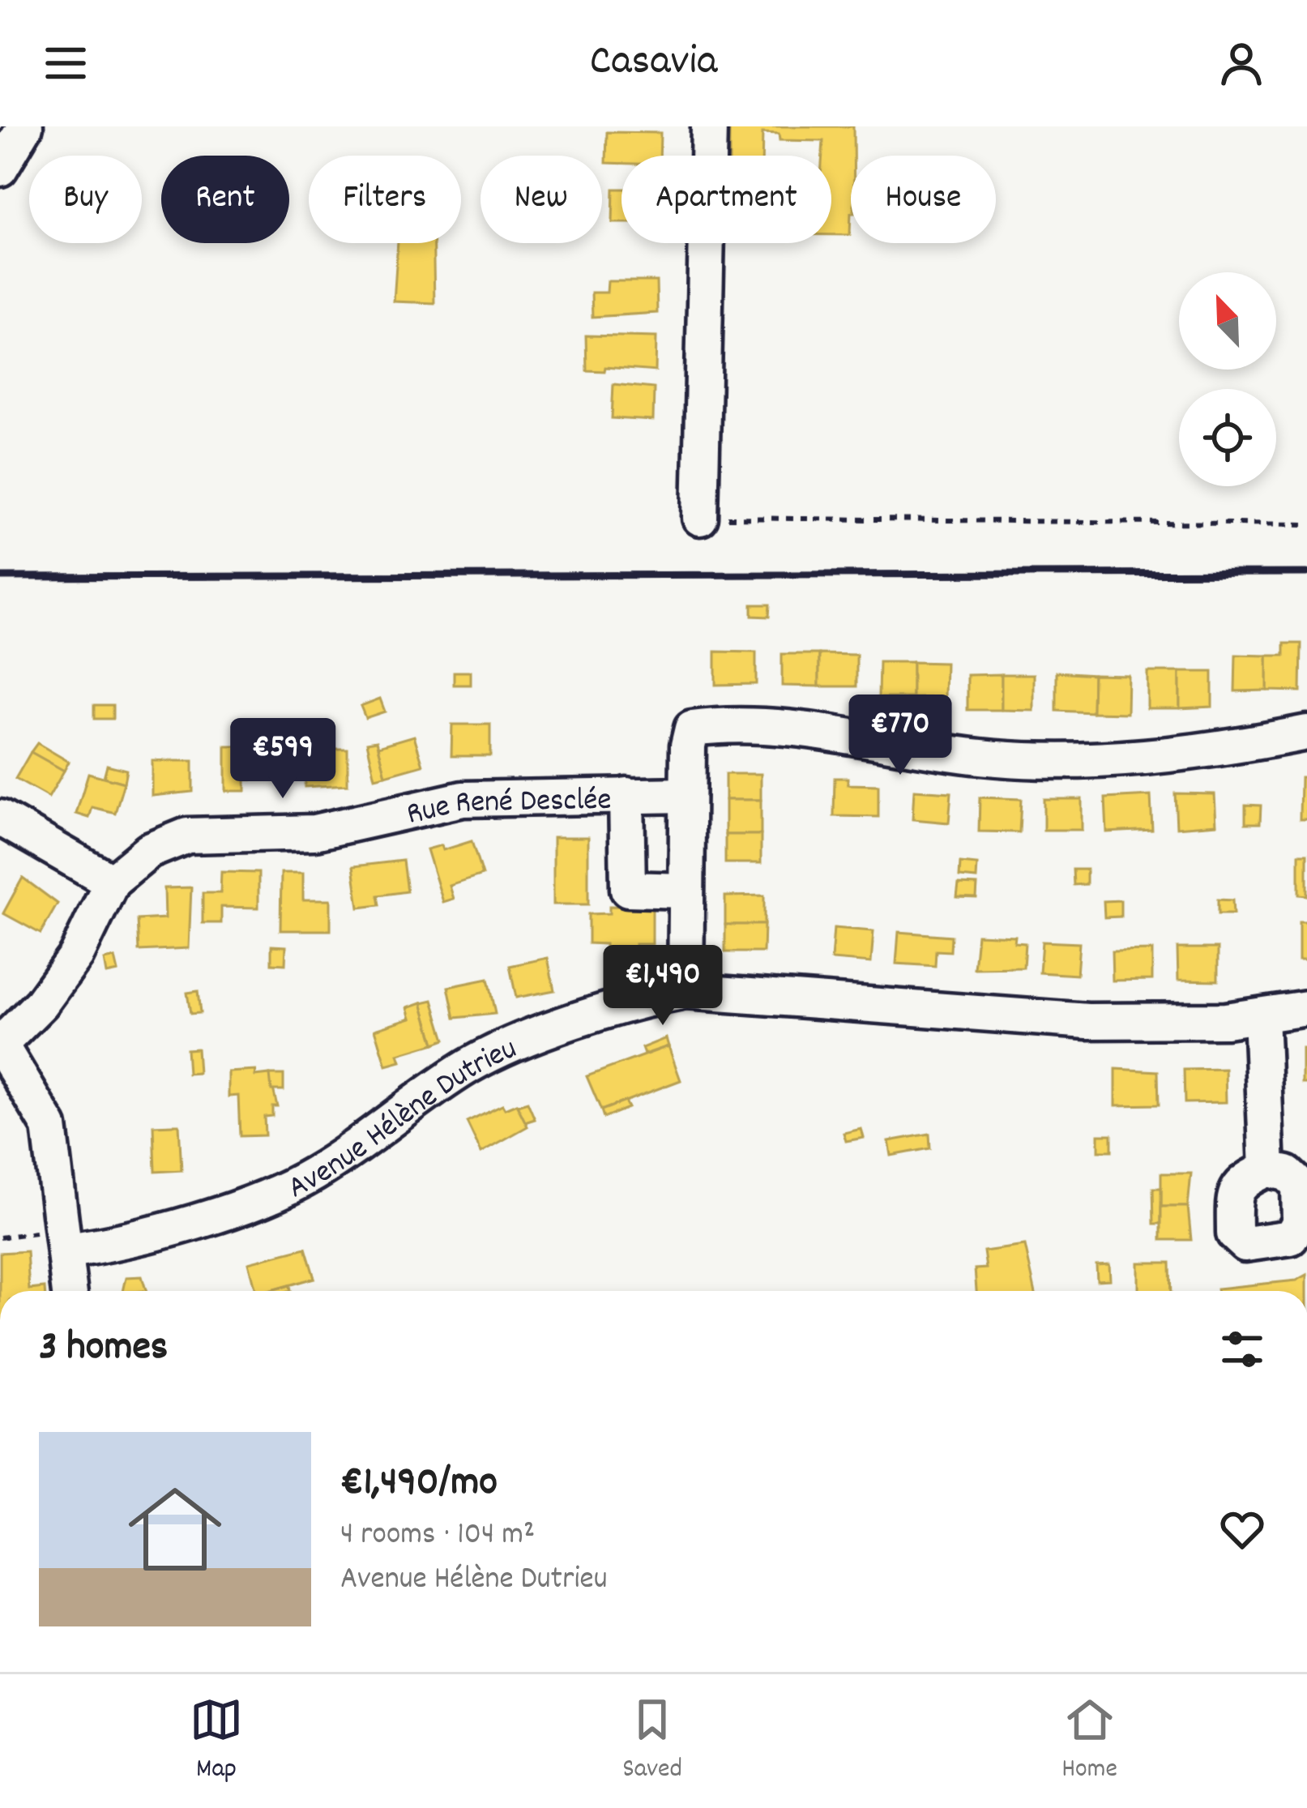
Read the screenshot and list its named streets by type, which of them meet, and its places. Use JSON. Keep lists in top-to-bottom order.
{
  "streets": {
    "street": ["Rue René Desclée", "Avenue Hélène Dutrieu"]
  },
  "north": "top left",
  "page": {
    "header": "Casavia",
    "chip": [
      "Buy",
      "Rent",
      "Filters",
      "New",
      "Apartment",
      "House"
    ],
    "price": ["€770", "€599", "€1,490"],
    "heading": "3 homes",
    "list": [
      {
        "name": "€1,490/mo",
        "note": "4 rooms · 104 m² · Avenue Hélène Dutrieu"
      }
    ],
    "tabs": ["Map", "Saved", "Home"]
  }
}
